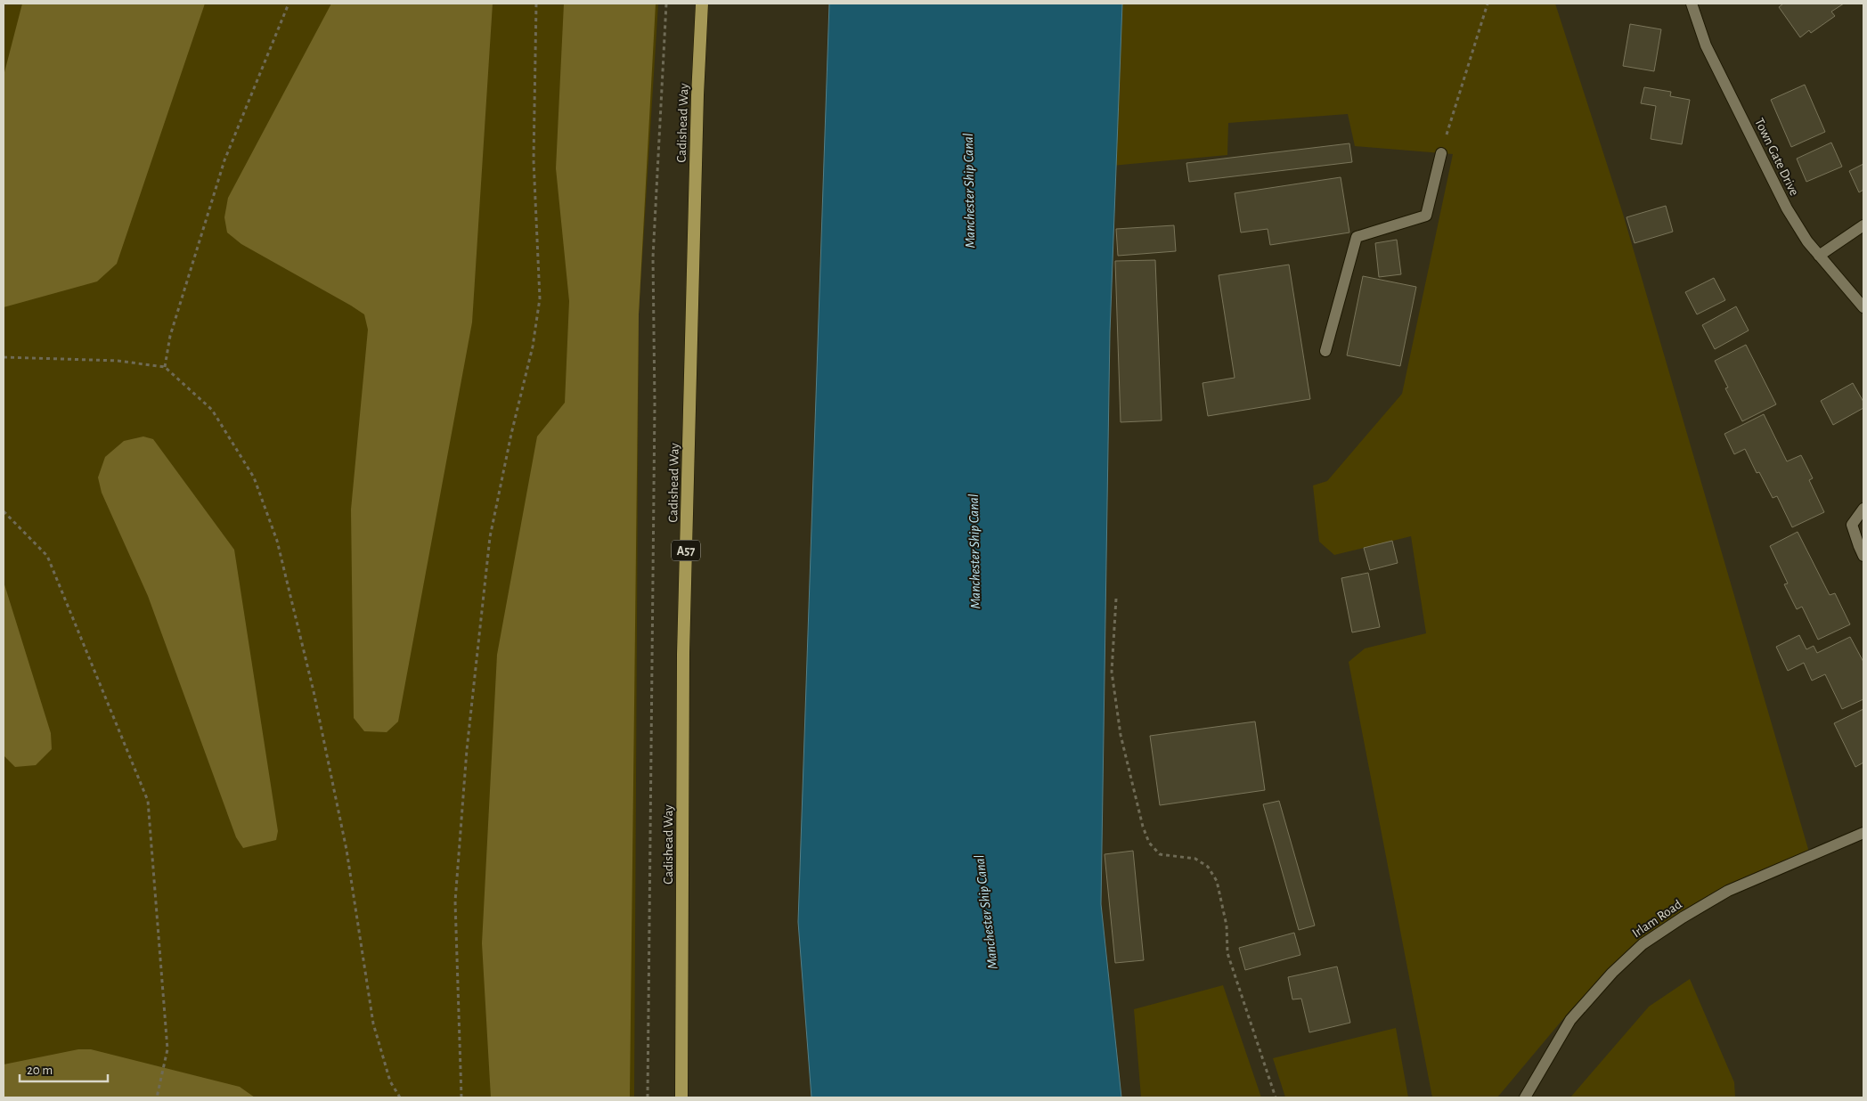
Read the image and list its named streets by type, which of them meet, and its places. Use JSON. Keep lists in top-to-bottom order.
{
  "streets": {
    "highway": ["Cadishead Way", "A57"],
    "street": ["Town Gate Drive", "Irlam Road"]
  },
  "water": ["Manchester Ship Canal"],
  "scale_bar": "20 m"
}
